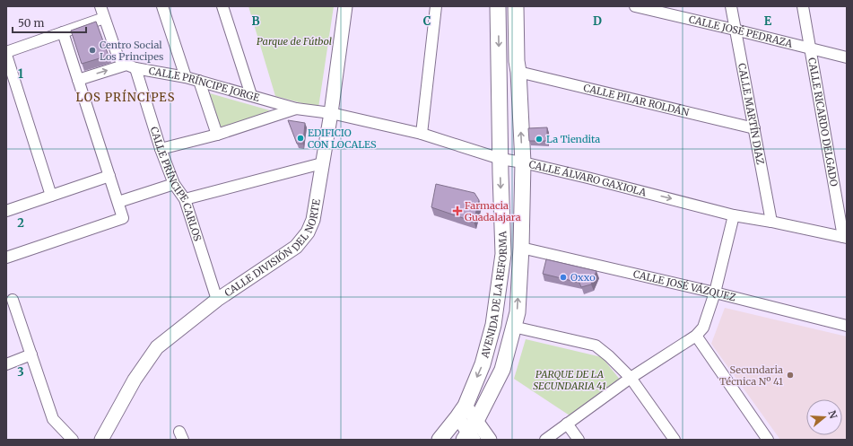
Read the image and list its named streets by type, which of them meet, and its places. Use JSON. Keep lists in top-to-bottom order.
{
  "streets": {
    "main road": ["AVENIDA DE LA REFORMA"],
    "street": [
      "CALLE JOSÉ PEDRAZA",
      "CALLE PRÍNCIPE JORGE",
      "CALLE PILAR ROLDÁN",
      "CALLE MARTÍN DÍAZ",
      "CALLE RICARDO DELGADO",
      "CALLE ÁLVARO GAXIOLA",
      "CALLE PRÍNCIPE CARLOS",
      "CALLE DIVISIÓN DEL NORTE",
      "CALLE JOSÉ VÁZQUEZ"
    ]
  },
  "crossings": [
    ["CALLE JOSÉ PEDRAZA", "CALLE MARTÍN DÍAZ"],
    ["CALLE JOSÉ PEDRAZA", "CALLE RICARDO DELGADO"],
    ["CALLE PRÍNCIPE JORGE", "CALLE ÁLVARO GAXIOLA"],
    ["CALLE PRÍNCIPE JORGE", "CALLE PRÍNCIPE CARLOS"],
    ["CALLE PRÍNCIPE JORGE", "CALLE DIVISIÓN DEL NORTE"],
    ["CALLE PILAR ROLDÁN", "CALLE MARTÍN DÍAZ"],
    ["CALLE PILAR ROLDÁN", "AVENIDA DE LA REFORMA"],
    ["CALLE MARTÍN DÍAZ", "CALLE ÁLVARO GAXIOLA"],
    ["CALLE RICARDO DELGADO", "CALLE ÁLVARO GAXIOLA"],
    ["CALLE ÁLVARO GAXIOLA", "CALLE DIVISIÓN DEL NORTE"],
    ["CALLE ÁLVARO GAXIOLA", "AVENIDA DE LA REFORMA"],
    ["CALLE PRÍNCIPE CARLOS", "CALLE DIVISIÓN DEL NORTE"],
    ["CALLE JOSÉ VÁZQUEZ", "AVENIDA DE LA REFORMA"]
  ],
  "one_way": ["CALLE ÁLVARO GAXIOLA"],
  "districts": ["LOS PRÍNCIPES"],
  "parks": ["Parque de Fútbol", "PARQUE DE LA SECUNDARIA 41"],
  "places": {
    "other": [
      "Centro Social Los Principes",
      "EDIFICIO CON LOCALES",
      "La Tiendita",
      "Oxxo",
      "Secundaria Técnica Nº 41"
    ],
    "health": ["Farmacia Guadalajara"]
  },
  "scale_bar": "50 m",
  "north": "right",
  "grid": {
    "columns": [
      "B",
      "C",
      "D",
      "E"
    ],
    "rows": ["1", "2", "3"]
  }
}
